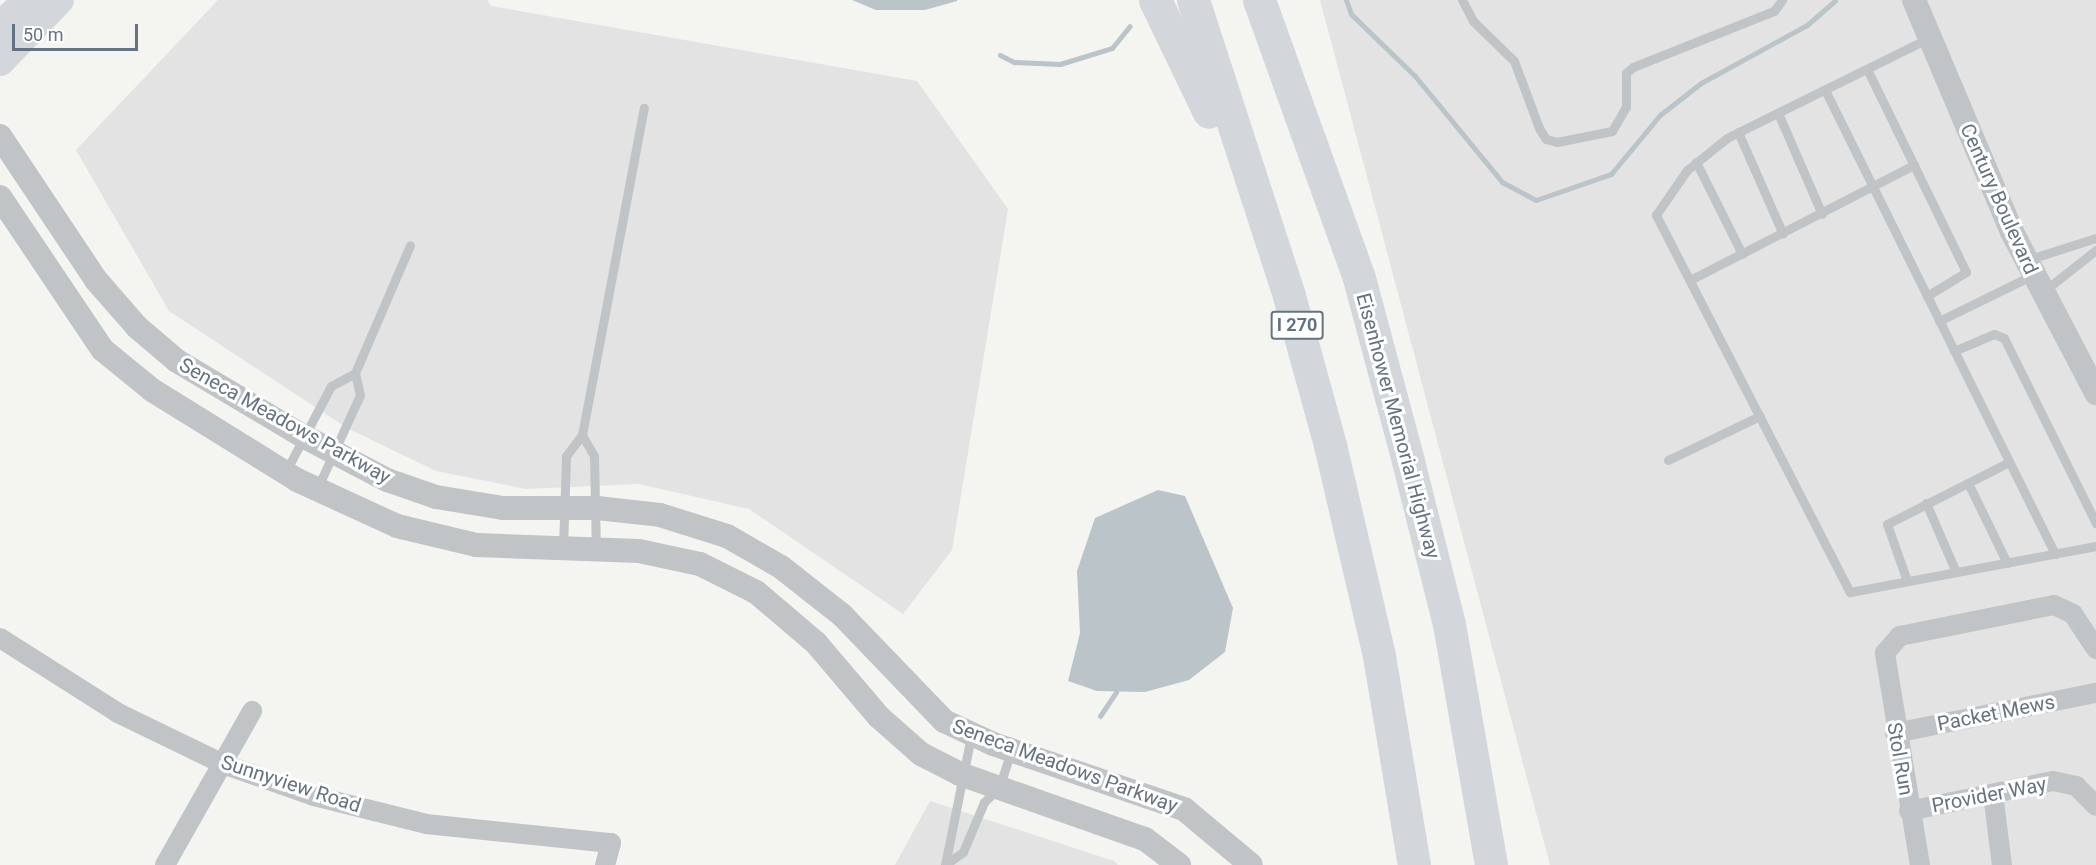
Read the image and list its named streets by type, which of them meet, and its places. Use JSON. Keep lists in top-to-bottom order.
{
  "streets": {
    "highway": ["I 270", "Eisenhower Memorial Highway"],
    "street": [
      "Century Boulevard",
      "Seneca Meadows Parkway",
      "Packet Mews",
      "Stol Run",
      "Sunnyview Road",
      "Provider Way"
    ]
  },
  "crossings": [
    ["Packet Mews", "Stol Run"],
    ["Stol Run", "Provider Way"]
  ],
  "scale_bar": "50 m"
}
